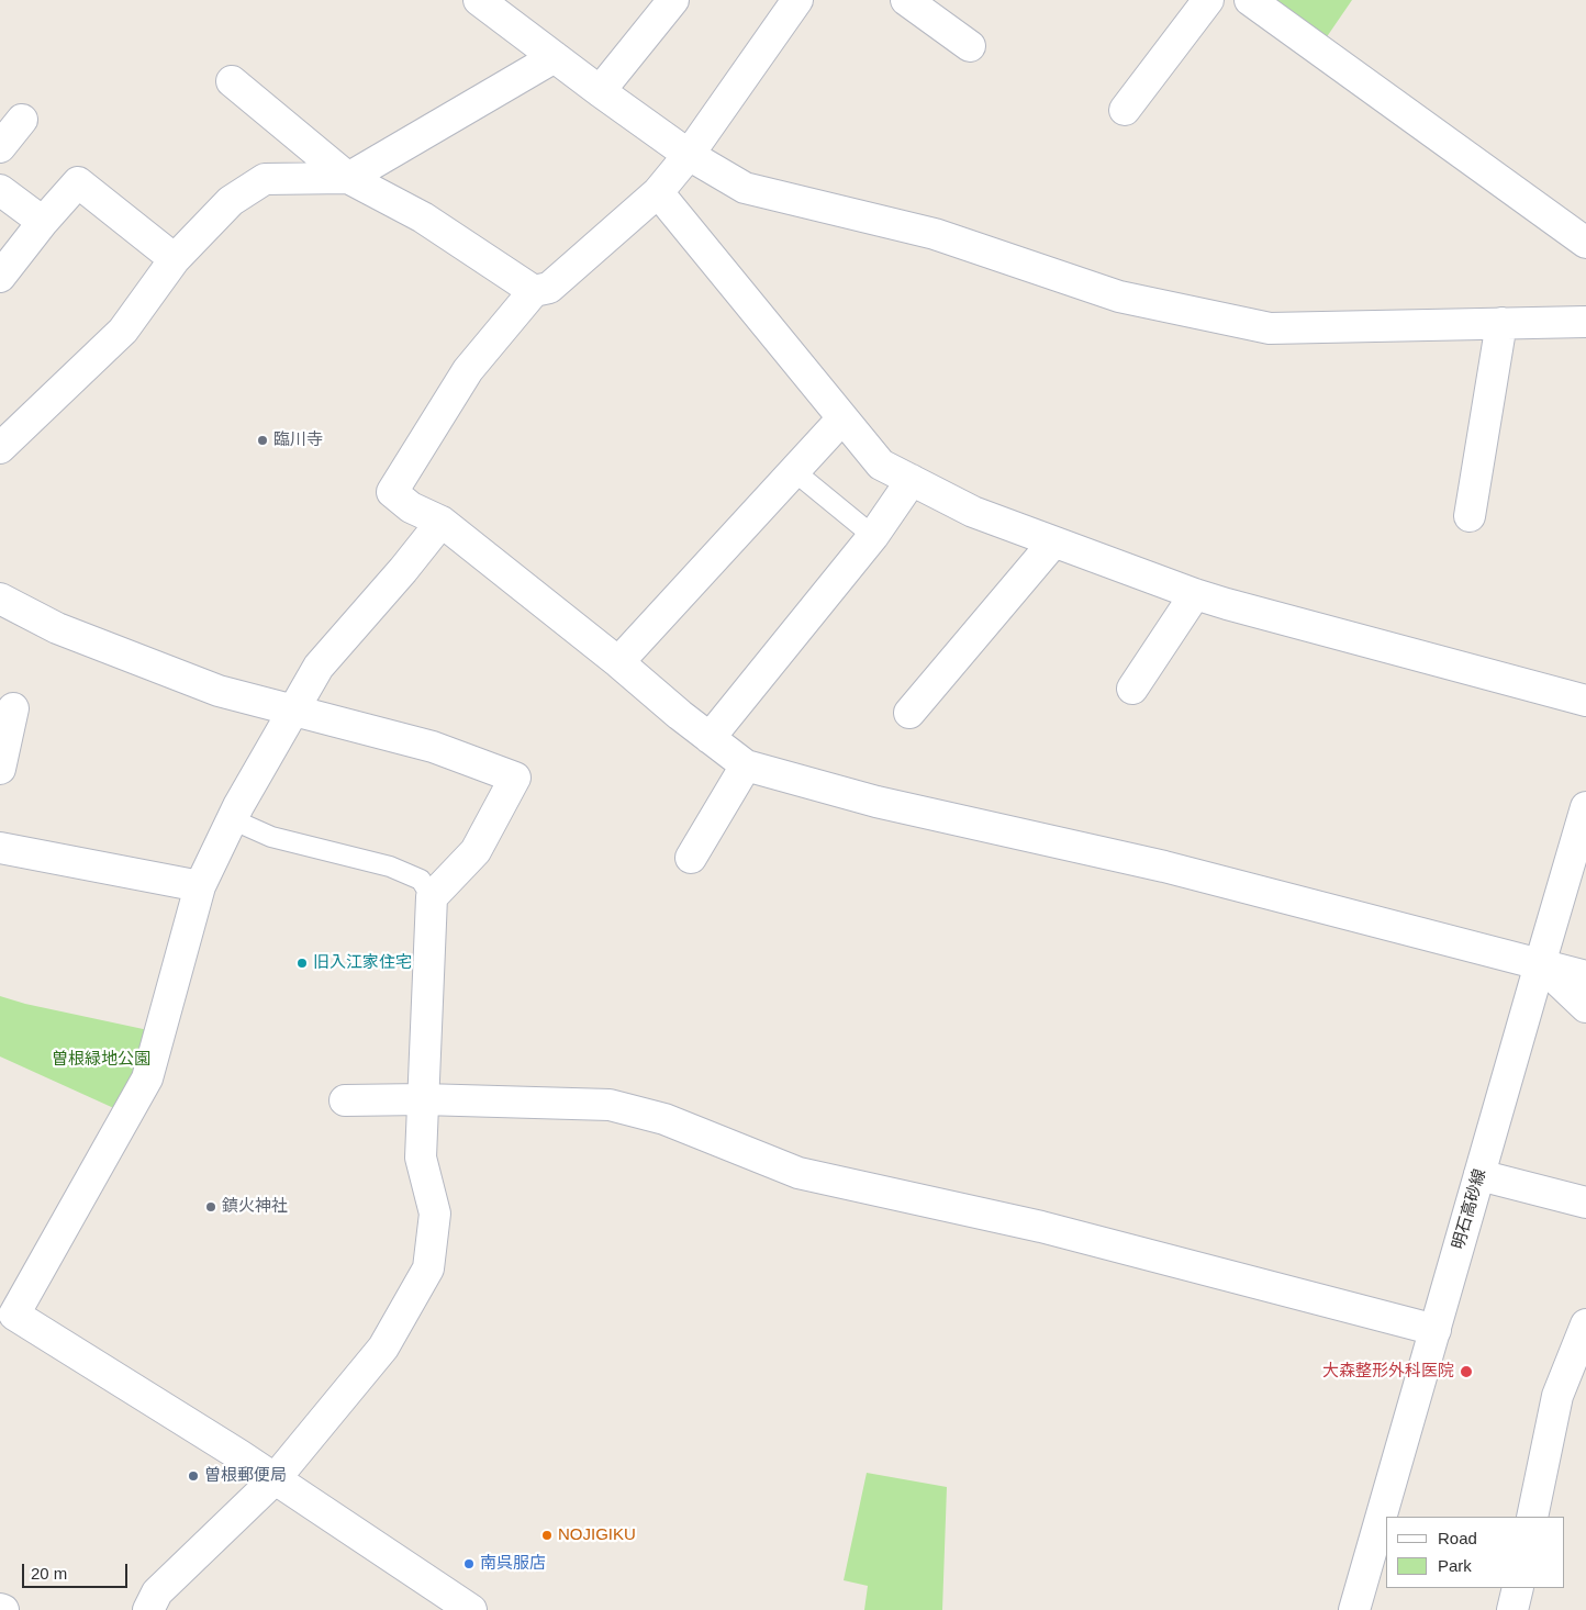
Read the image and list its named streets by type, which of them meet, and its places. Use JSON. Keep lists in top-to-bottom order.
{
  "streets": {
    "street": ["明石高砂線"]
  },
  "parks": ["曽根緑地公園"],
  "places": [
    "臨川寺",
    "旧入江家住宅",
    "鎮火神社",
    "大森整形外科医院",
    "曽根郵便局",
    "NOJIGIKU",
    "南呉服店"
  ],
  "legend": ["Road", "Park"],
  "scale_bar": "20 m"
}
